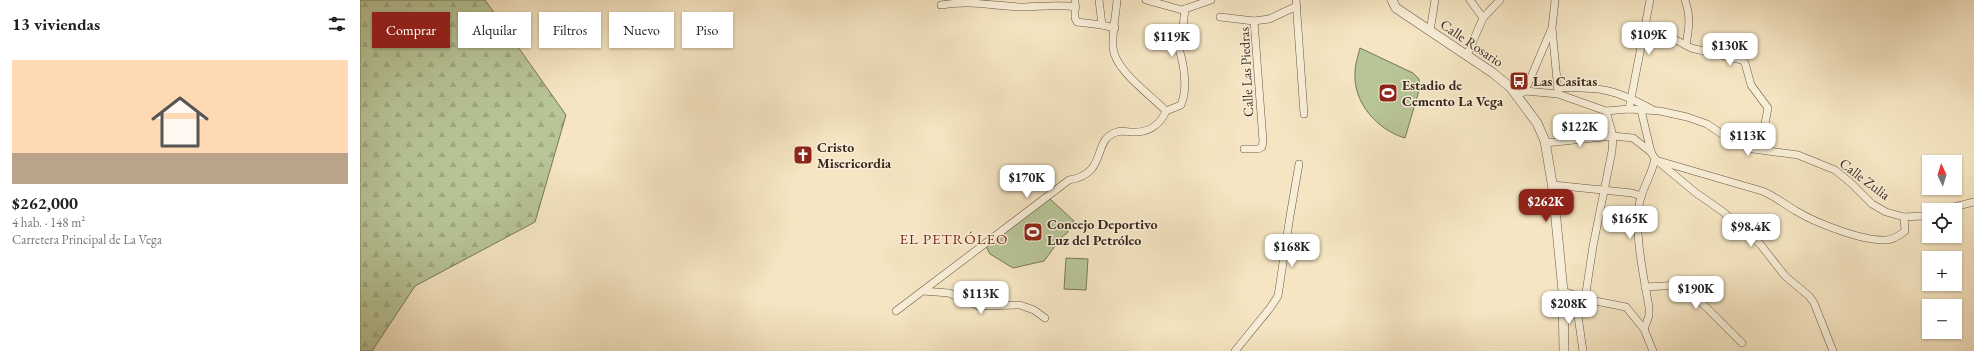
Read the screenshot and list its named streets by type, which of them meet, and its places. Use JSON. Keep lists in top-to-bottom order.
{
  "streets": {
    "street": ["Calle Rosario", "Calle Las Piedras", "Calle Zulia"]
  },
  "districts": ["EL PETRÓLEO"],
  "places": {
    "bus stop": ["Las Casitas"],
    "sports": ["Estadio de Cemento La Vega", "Concejo Deportivo Luz del Petróleo"],
    "church": ["Cristo Misericordia"]
  },
  "north": "top",
  "page": {
    "heading": "13 viviendas",
    "chip": [
      "Comprar",
      "Alquilar",
      "Filtros",
      "Nuevo",
      "Piso"
    ],
    "price": [
      "$109K",
      "$119K",
      "$130K",
      "$122K",
      "$113K",
      "$170K",
      "$262K",
      "$165K",
      "$98.4K",
      "$168K",
      "$190K",
      "$113K",
      "$208K"
    ],
    "list": [
      {
        "name": "$262,000",
        "note": "4 hab. · 148 m² · Carretera Principal de La Vega"
      }
    ],
    "map_buttons": ["+", "−"]
  }
}
